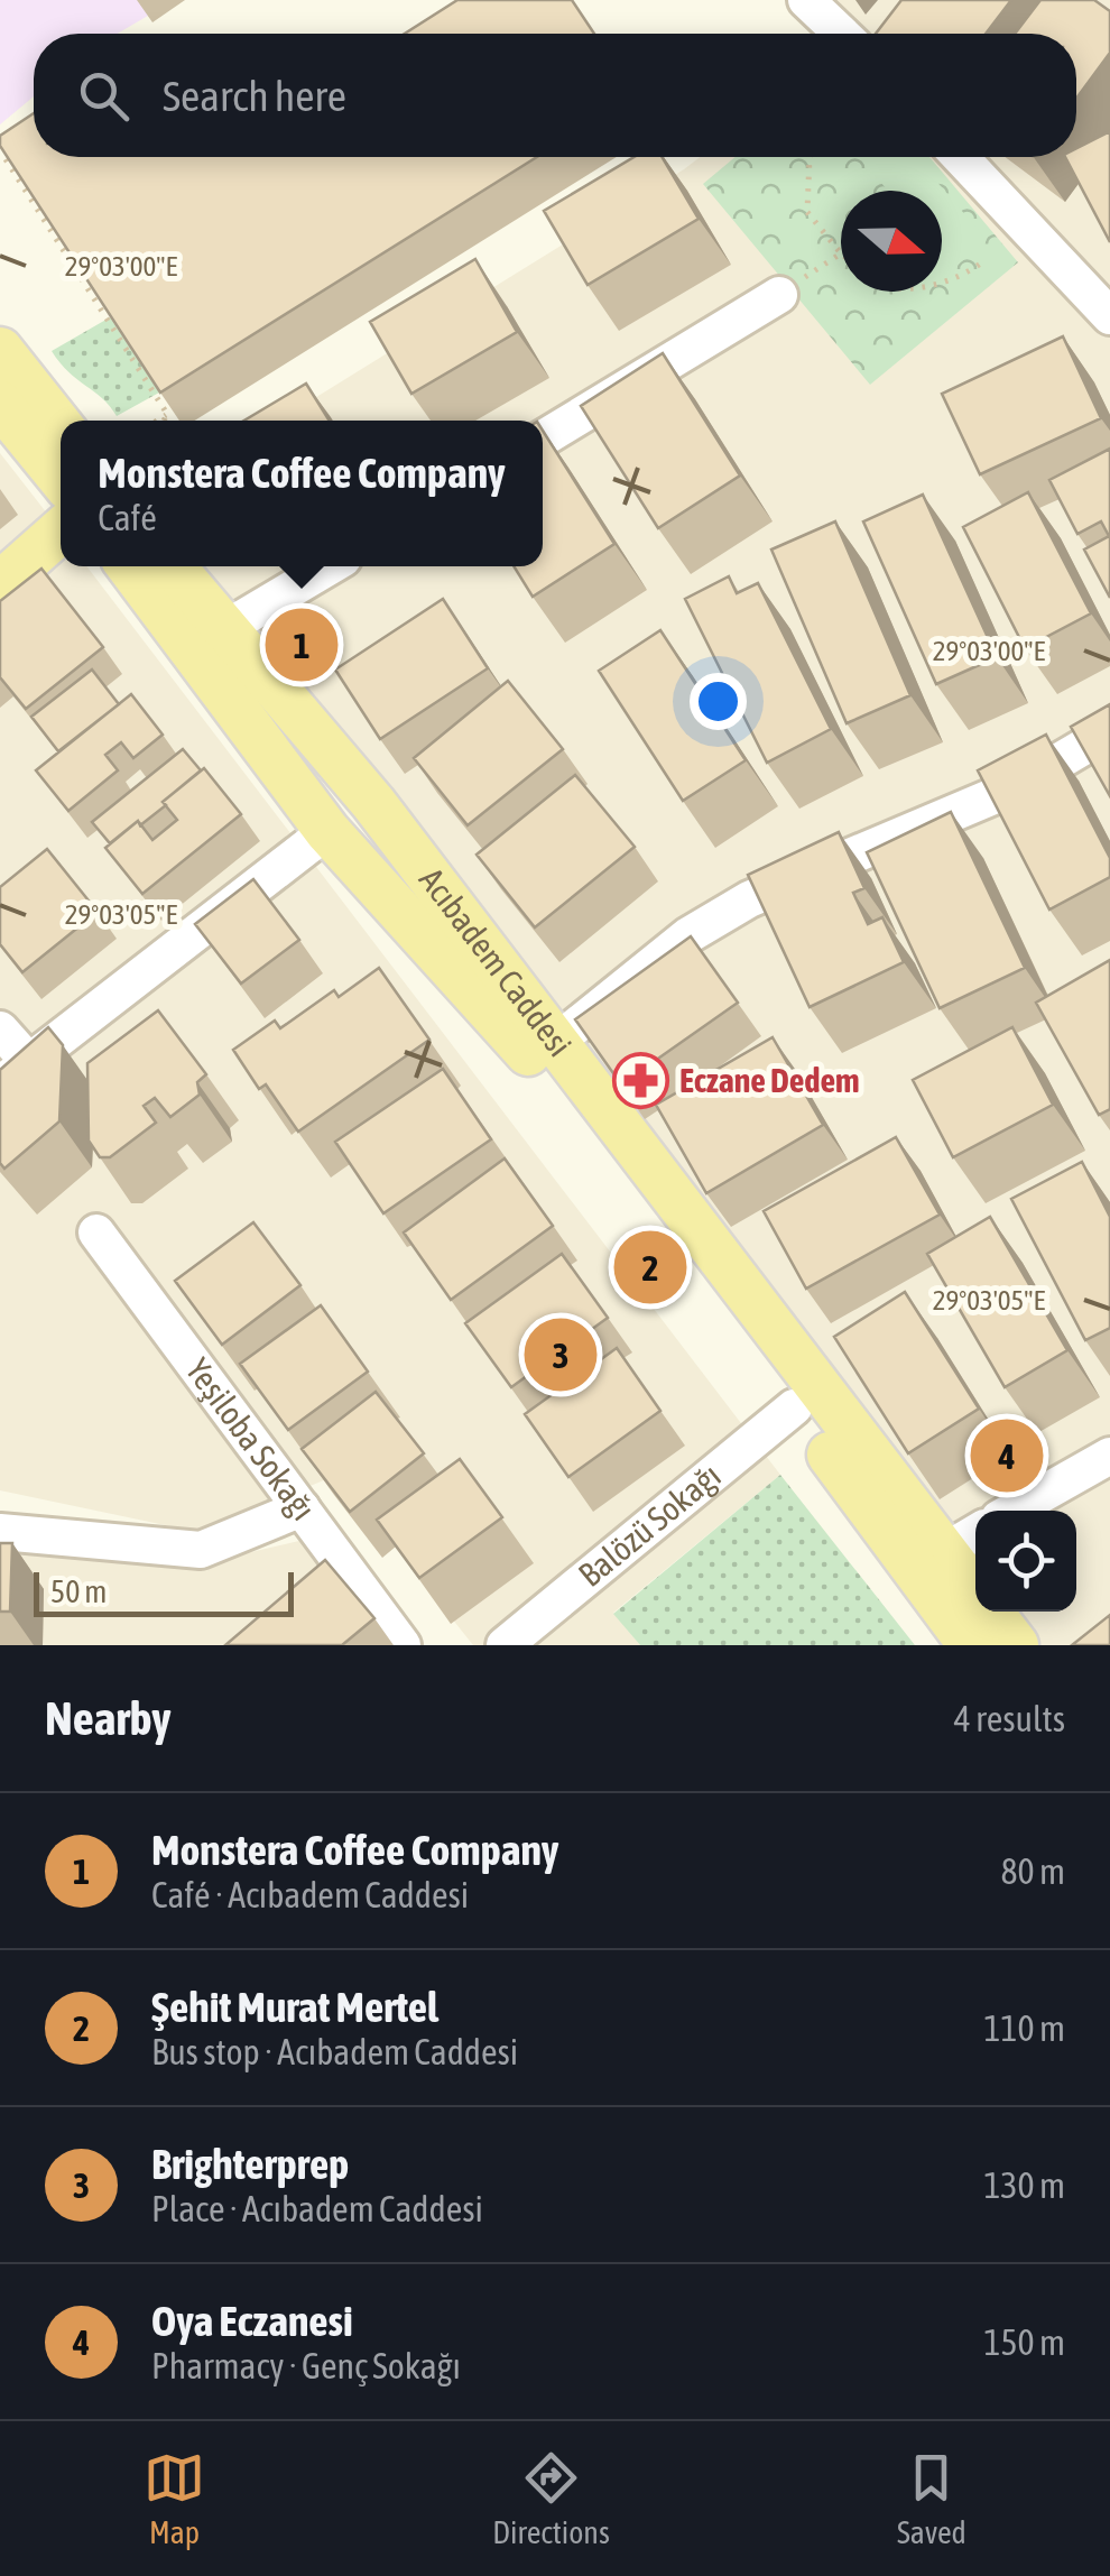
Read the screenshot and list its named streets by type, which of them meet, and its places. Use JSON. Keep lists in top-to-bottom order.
{
  "streets": {
    "main road": ["Acıbadem Caddesi"],
    "street": ["Yeşiloba Sokağı", "Balözü Sokağı"]
  },
  "crossings": [
    ["Acıbadem Caddesi", "Balözü Sokağı"]
  ],
  "places": {
    "pharmacy": ["Eczane Dedem"]
  },
  "scale_bar": "50 m",
  "north": "right",
  "page": {
    "search": "Search here",
    "popup": ["Monstera Coffee Company", "Café"],
    "pins": [
      "1",
      "2",
      "3",
      "4"
    ],
    "scale": "50 m",
    "heading": ["Nearby", "4 results"],
    "list": [
      {
        "mark": "1",
        "name": "Monstera Coffee Company",
        "note": "Café · Acıbadem Caddesi",
        "value": "80 m"
      },
      {
        "mark": "2",
        "name": "Şehit Murat Mertel",
        "note": "Bus stop · Acıbadem Caddesi",
        "value": "110 m"
      },
      {
        "mark": "3",
        "name": "Brighterprep",
        "note": "Place · Acıbadem Caddesi",
        "value": "130 m"
      },
      {
        "mark": "4",
        "name": "Oya Eczanesi",
        "note": "Pharmacy · Genç Sokağı",
        "value": "150 m"
      }
    ],
    "nav": ["Map", "Directions", "Saved"]
  },
  "coordinates": ["29°03'00\"E", "29°03'05\"E"]
}
